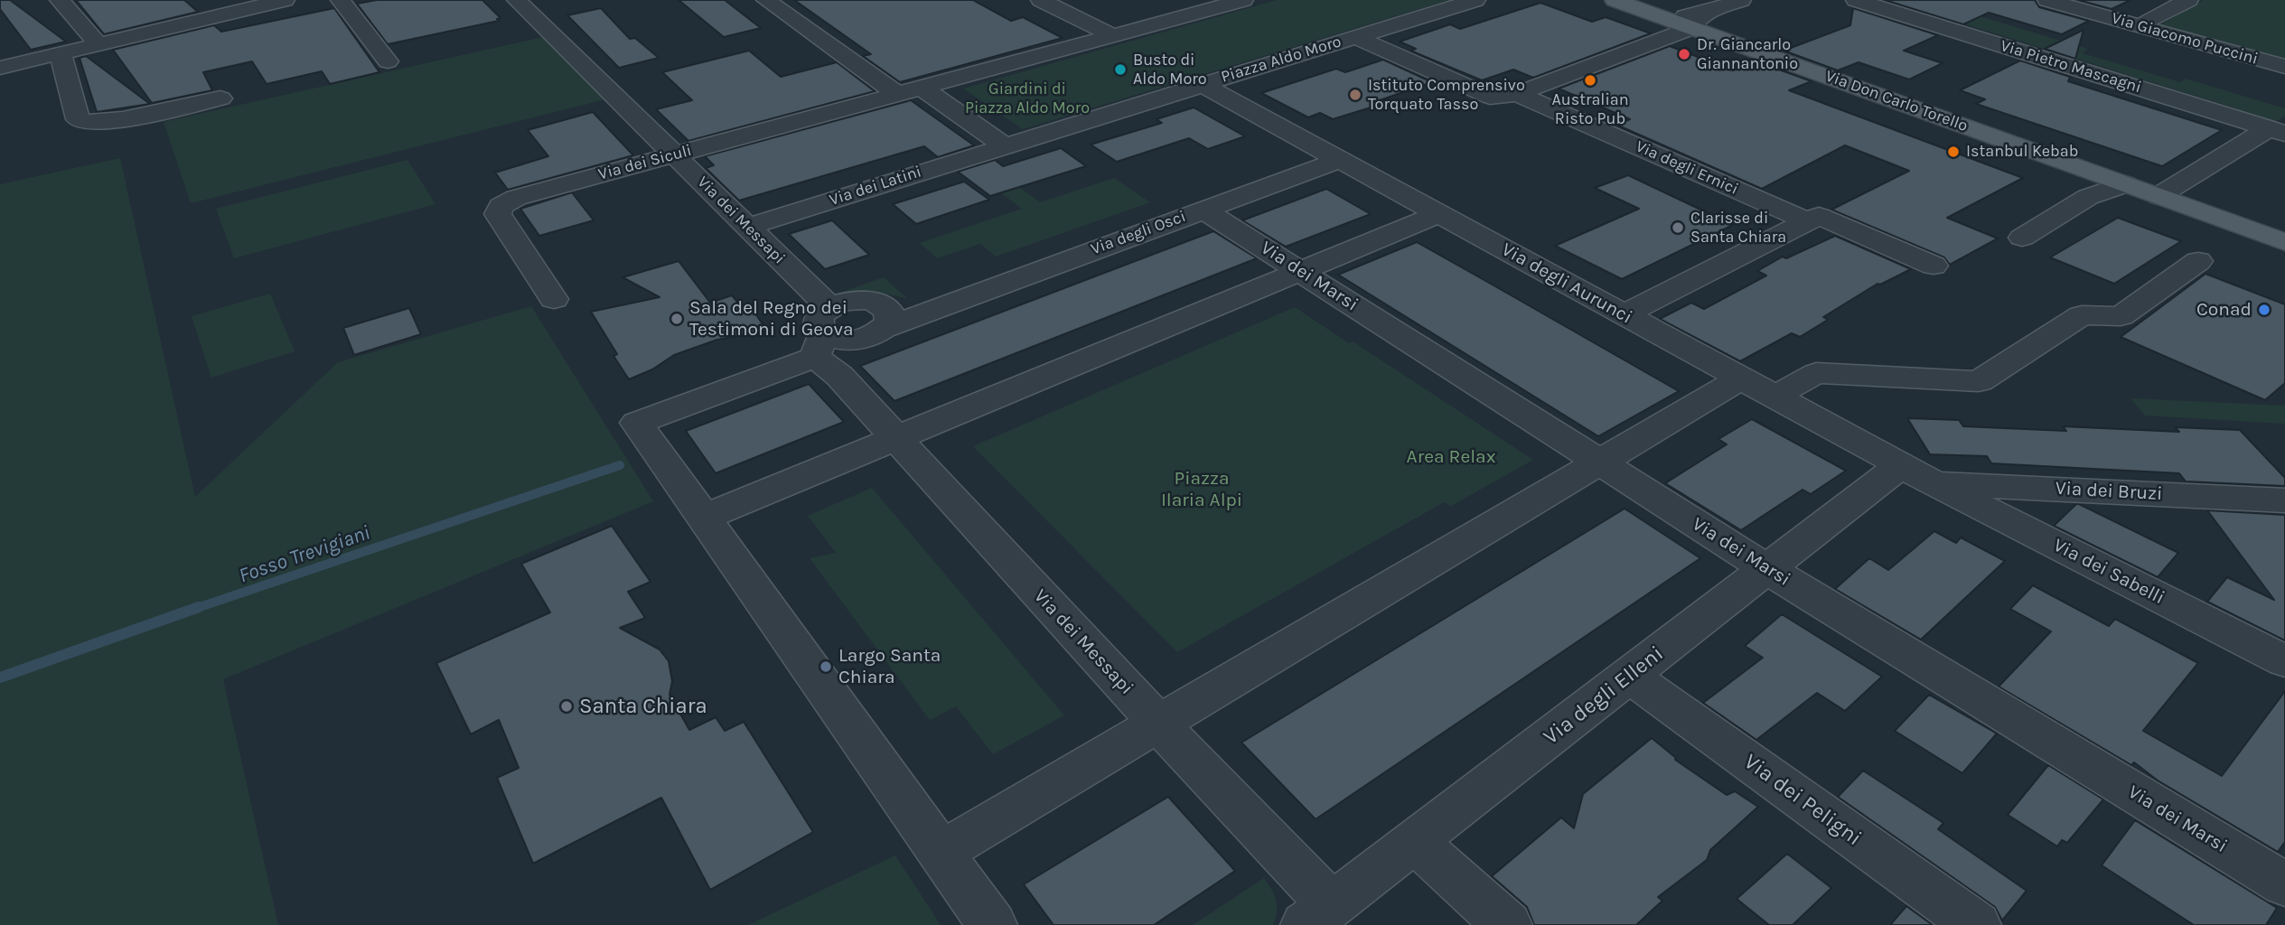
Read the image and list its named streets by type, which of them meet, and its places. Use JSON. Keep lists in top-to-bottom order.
{
  "streets": {
    "main road": ["Via Don Carlo Torello"],
    "street": [
      "Via Giacomo Puccini",
      "Piazza Aldo Moro",
      "Via Pietro Mascagni",
      "Via dei Siculi",
      "Via degli Ernici",
      "Via dei Latini",
      "Via dei Messapi",
      "Via degli Osci",
      "Via dei Marsi",
      "Via degli Aurunci",
      "Via dei Bruzi",
      "Via dei Sabelli",
      "Via degli Elleni",
      "Via dei Peligni"
    ]
  },
  "crossings": [
    ["Piazza Aldo Moro", "Via degli Ernici"],
    ["Piazza Aldo Moro", "Via dei Latini"],
    ["Piazza Aldo Moro", "Via degli Aurunci"],
    ["Via dei Siculi", "Via dei Messapi"],
    ["Via dei Latini", "Via dei Messapi"],
    ["Via dei Messapi", "Via degli Osci"],
    ["Via dei Messapi", "Via degli Elleni"],
    ["Via degli Osci", "Via dei Marsi"],
    ["Via degli Osci", "Via degli Aurunci"],
    ["Via dei Marsi", "Via degli Elleni"],
    ["Via degli Aurunci", "Via dei Bruzi"],
    ["Via degli Aurunci", "Via dei Sabelli"],
    ["Via degli Aurunci", "Via degli Elleni"],
    ["Via dei Bruzi", "Via dei Sabelli"],
    ["Via dei Bruzi", "Via degli Elleni"],
    ["Via dei Sabelli", "Via degli Elleni"],
    ["Via degli Elleni", "Via dei Peligni"]
  ],
  "water": ["Fosso Trevigiani"],
  "parks": ["Giardini di Piazza Aldo Moro", "Area Relax", "Piazza Ilaria Alpi"],
  "places": [
    "Dr. Giancarlo Giannantonio",
    "Busto di Aldo Moro",
    "Australian Risto Pub",
    "Istituto Comprensivo Torquato Tasso",
    "Istanbul Kebab",
    "Clarisse di Santa Chiara",
    "Conad",
    "Sala del Regno dei Testimoni di Geova",
    "Largo Santa Chiara",
    "Santa Chiara"
  ]
}
